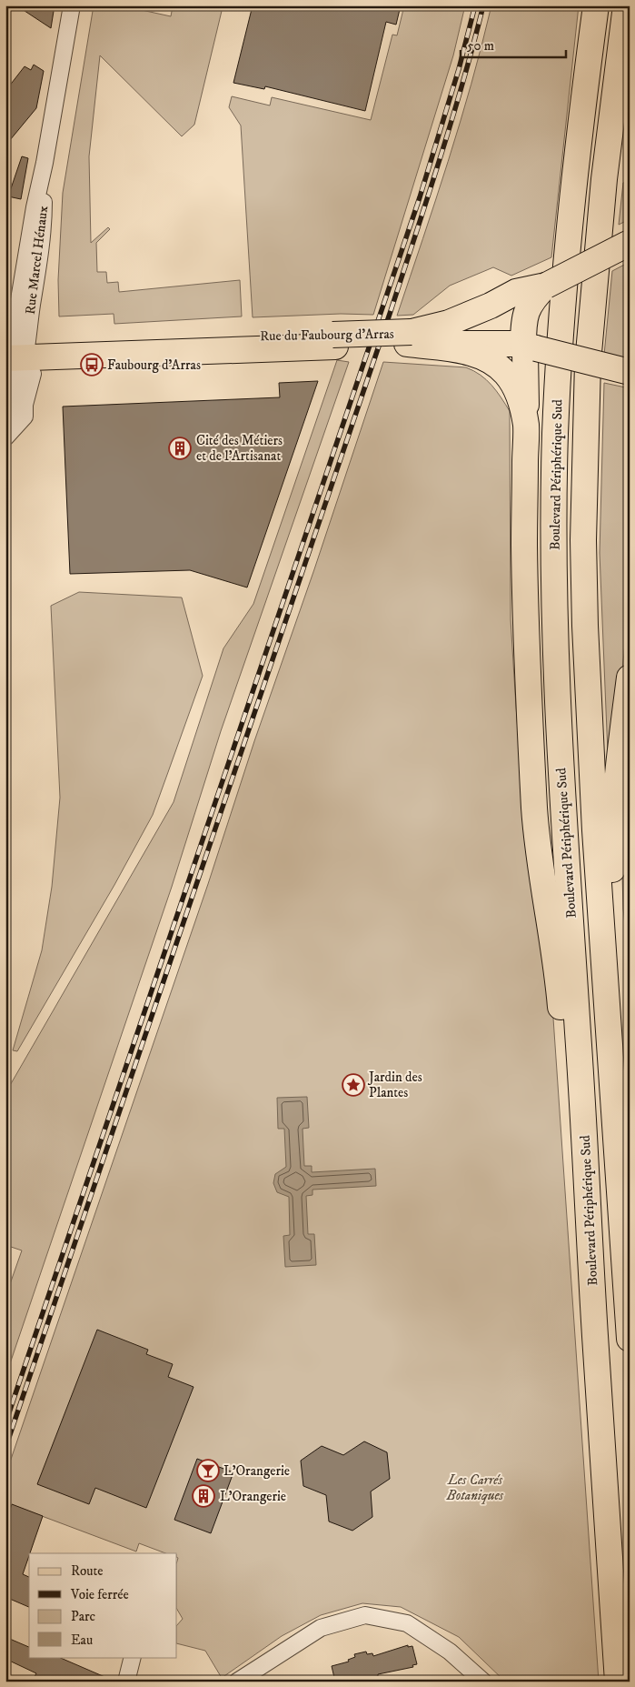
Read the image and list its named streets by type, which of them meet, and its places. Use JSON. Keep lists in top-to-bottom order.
{
  "streets": {
    "main road": ["Rue du Faubourg d'Arras", "Boulevard Périphérique Sud"],
    "street": ["Rue Marcel Hénaux"]
  },
  "crossings": [
    ["Rue Marcel Hénaux", "Rue du Faubourg d'Arras"]
  ],
  "parks": ["Les Carrés Botaniques"],
  "places": {
    "bus stop": ["Faubourg d'Arras"],
    "building": ["Cité des Métiers et de l'Artisanat", "L'Orangerie"],
    "place": ["Jardin des Plantes"],
    "bar": ["L’Orangerie"]
  },
  "legend": [
    "Route",
    "Voie ferrée",
    "Parc",
    "Eau"
  ],
  "scale_bar": "50 m"
}
